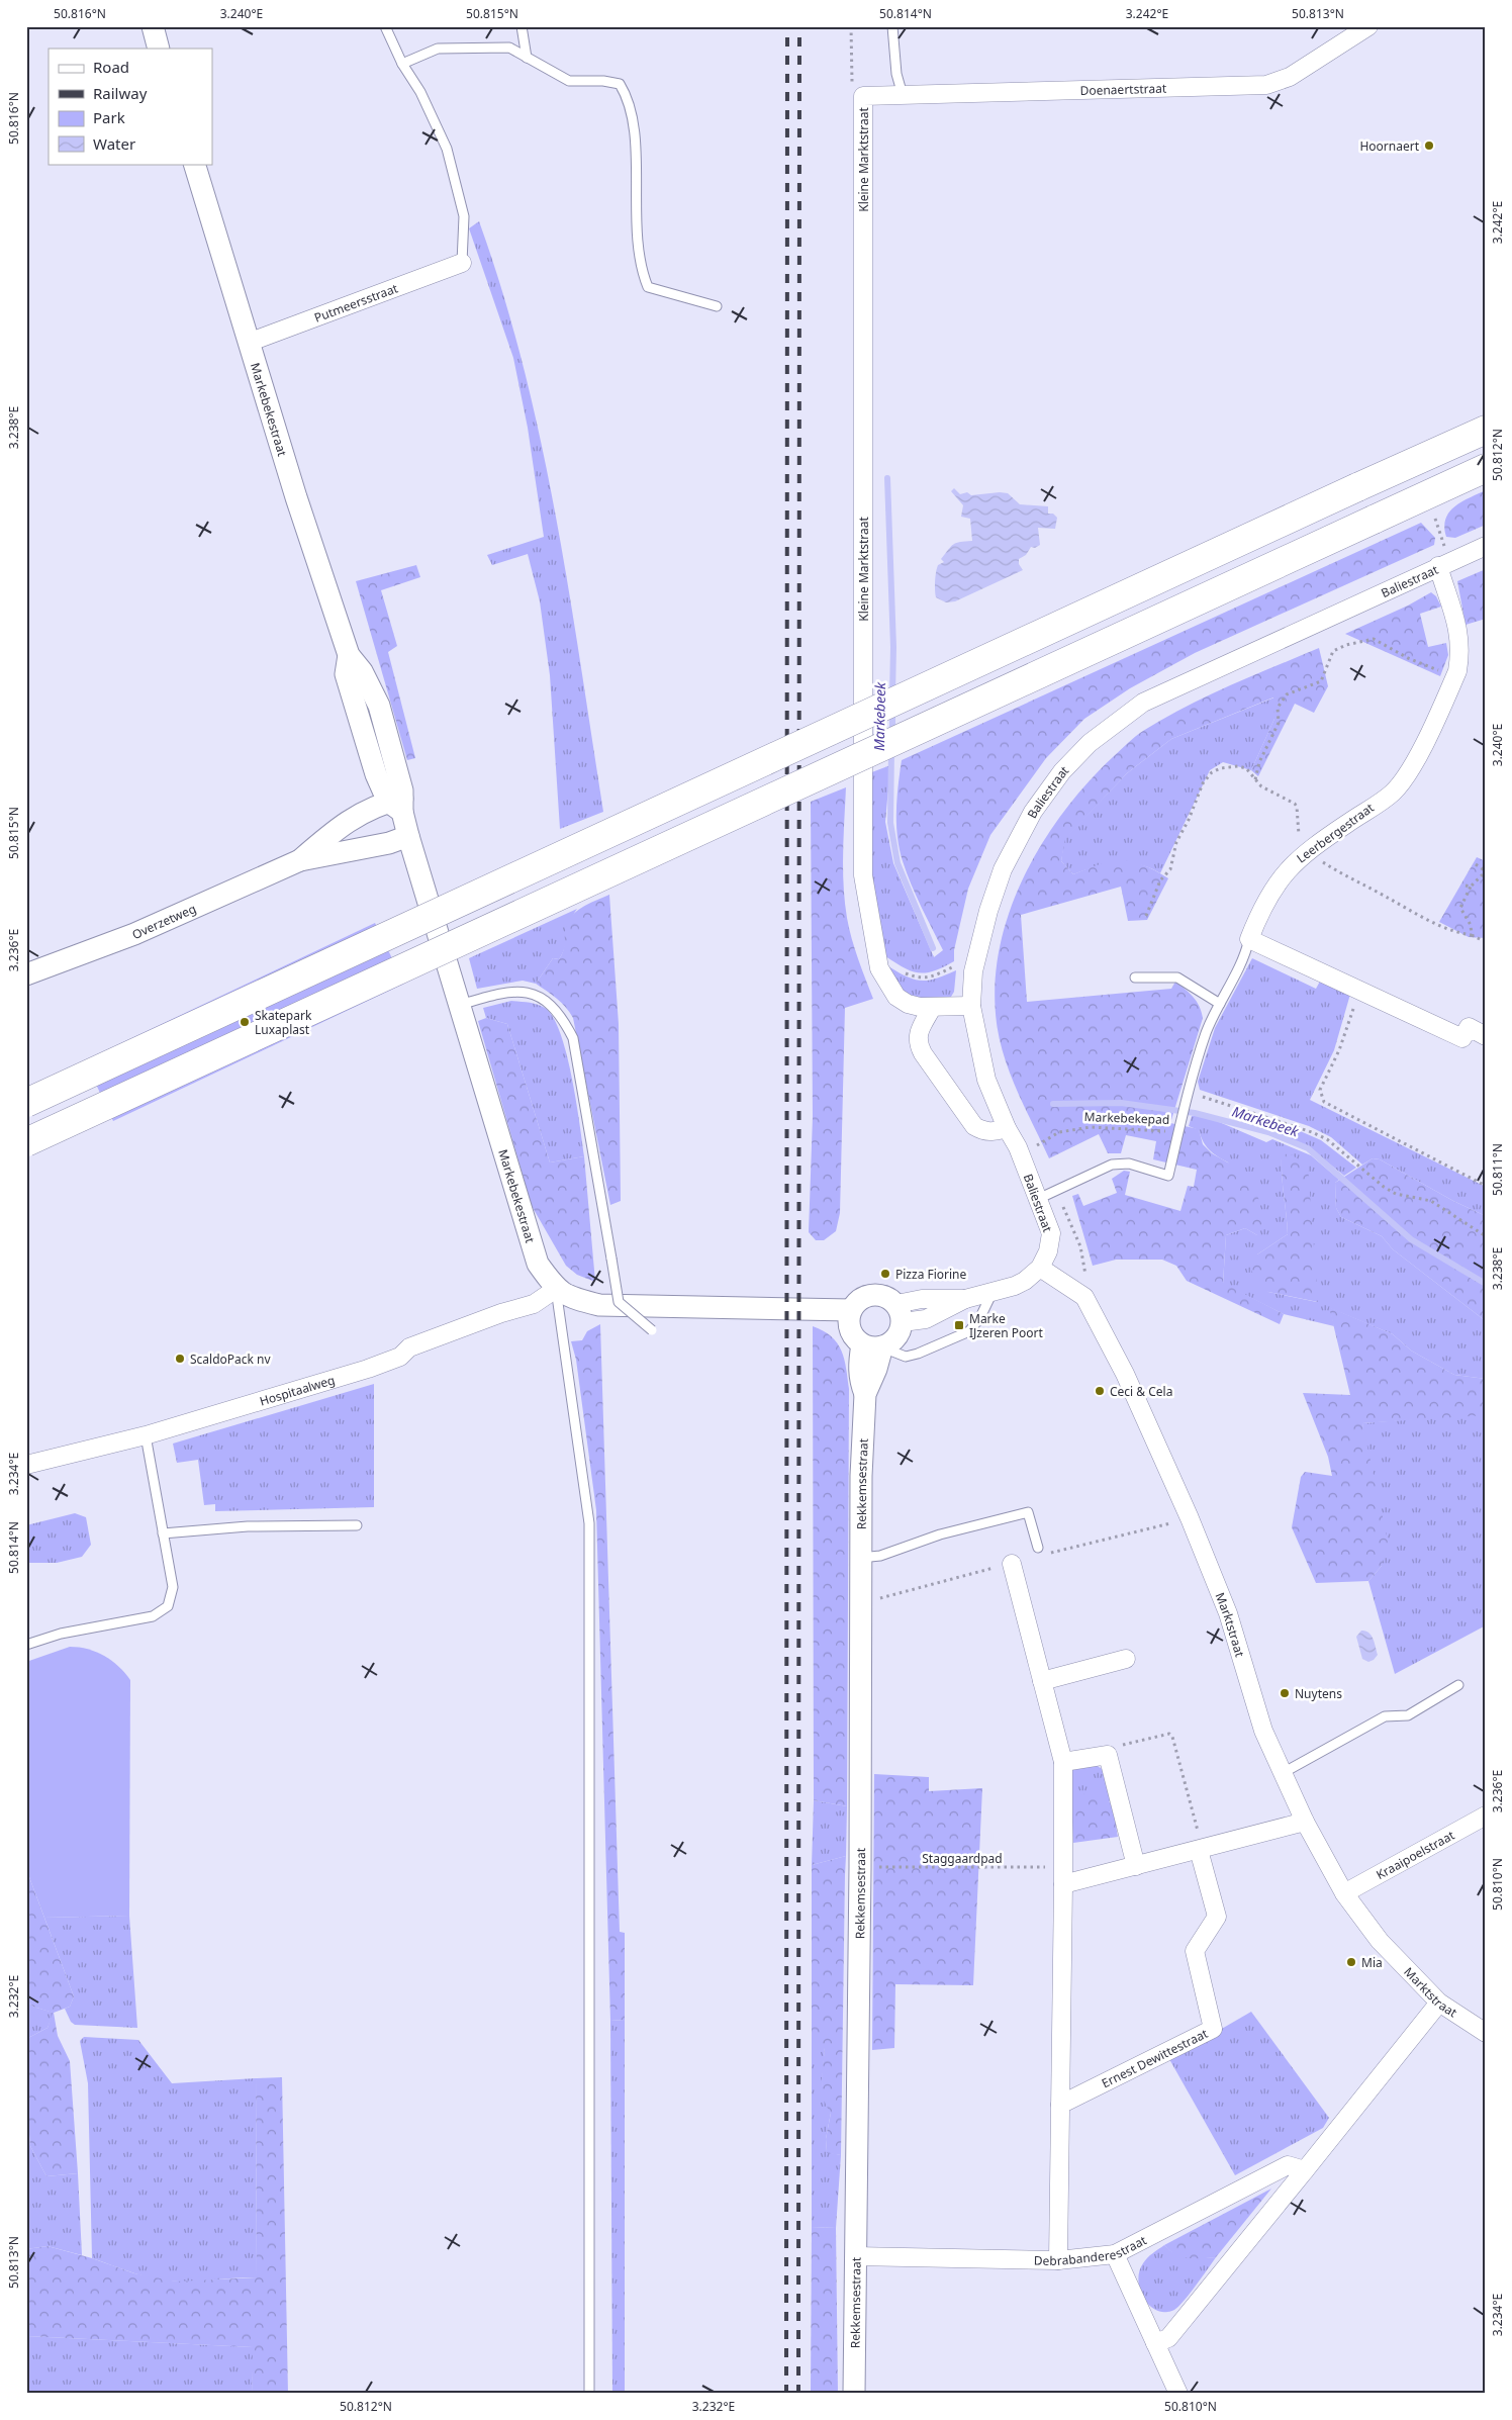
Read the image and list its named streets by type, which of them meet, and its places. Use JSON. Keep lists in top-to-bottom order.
{
  "streets": {
    "street": [
      "Doenaertstraat",
      "Kleine Marktstraat",
      "Putmeersstraat",
      "Markebekestraat",
      "Baliestraat",
      "Leerbergestraat",
      "Overzetweg",
      "Hospitaalweg",
      "Rekkemsestraat",
      "Marktstraat",
      "Kraaipoelstraat",
      "Ernest Dewittestraat",
      "Debrabanderestraat"
    ],
    "lane": ["Markebekepad"],
    "path": ["Staggaardpad"]
  },
  "crossings": [
    ["Doenaertstraat", "Kleine Marktstraat"],
    ["Kleine Marktstraat", "Baliestraat"],
    ["Putmeersstraat", "Markebekestraat"],
    ["Markebekestraat", "Overzetweg"],
    ["Markebekestraat", "Hospitaalweg"],
    ["Markebekestraat", "Rekkemsestraat"],
    ["Baliestraat", "Leerbergestraat"],
    ["Baliestraat", "Marktstraat"],
    ["Leerbergestraat", "Markebekepad"],
    ["Rekkemsestraat", "Staggaardpad"],
    ["Rekkemsestraat", "Debrabanderestraat"],
    ["Marktstraat", "Kraaipoelstraat"]
  ],
  "water": ["Markebeek"],
  "places": {
    "other": [
      "Hoornaert",
      "Skatepark Luxaplast",
      "Pizza Fiorine",
      "ScaldoPack nv",
      "Ceci & Cela",
      "Nuytens",
      "Mia"
    ],
    "transit": ["Marke IJzeren Poort"]
  },
  "legend": [
    "Road",
    "Railway",
    "Park",
    "Water"
  ],
  "coordinates": [
    "50.816°N",
    "3.240°E",
    "50.815°N",
    "50.814°N",
    "3.242°E",
    "50.813°N",
    "3.238°E",
    "50.812°N",
    "3.236°E",
    "50.811°N",
    "3.234°E",
    "50.810°N",
    "3.232°E"
  ]
}
